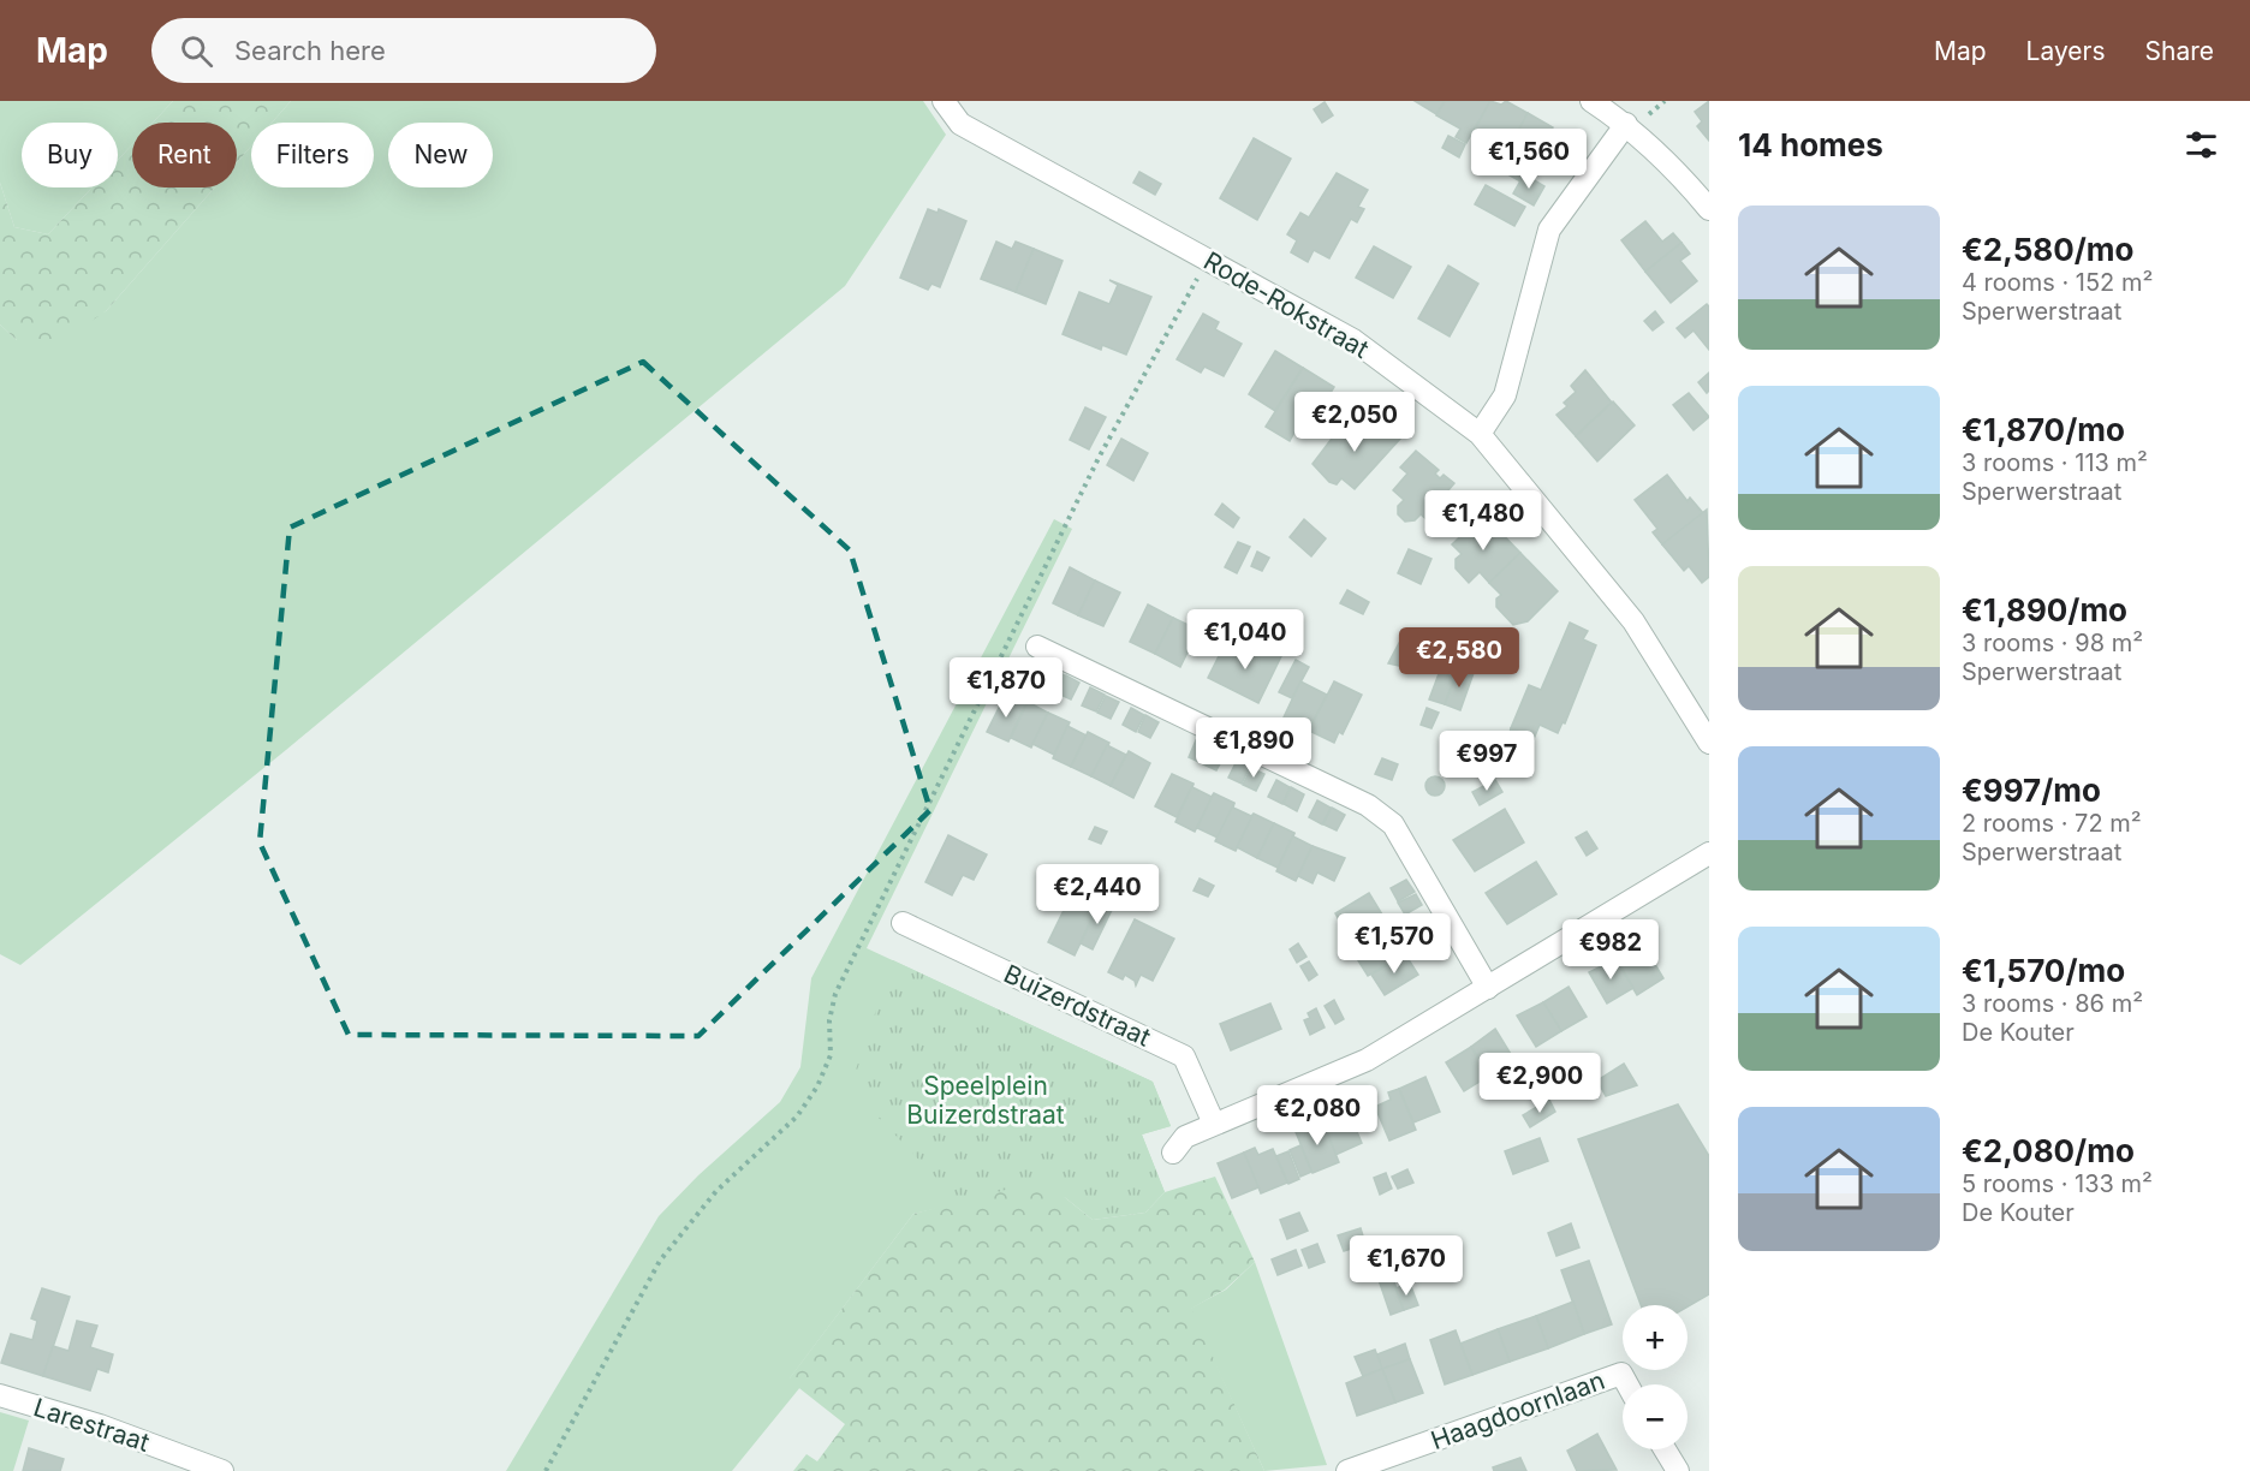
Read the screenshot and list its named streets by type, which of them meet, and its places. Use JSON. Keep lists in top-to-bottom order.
{
  "streets": {
    "street": [
      "Rode-Rokstraat",
      "Buizerdstraat",
      "Haagdoornlaan",
      "Larestraat"
    ]
  },
  "parks": ["Speelplein Buizerdstraat"],
  "page": {
    "header": "Map",
    "search": "Search here",
    "nav": ["Map", "Layers", "Share"],
    "heading": "14 homes",
    "chip": [
      "Buy",
      "Rent",
      "Filters",
      "New"
    ],
    "price": [
      "€1,560",
      "€2,050",
      "€1,480",
      "€1,040",
      "€2,580",
      "€1,870",
      "€1,890",
      "€997",
      "€2,440",
      "€1,570",
      "€982",
      "€2,900",
      "€2,080",
      "€1,670"
    ],
    "list": [
      {
        "name": "€2,580/mo",
        "note": "4 rooms · 152 m² · Sperwerstraat"
      },
      {
        "name": "€1,870/mo",
        "note": "3 rooms · 113 m² · Sperwerstraat"
      },
      {
        "name": "€1,890/mo",
        "note": "3 rooms · 98 m² · Sperwerstraat"
      },
      {
        "name": "€997/mo",
        "note": "2 rooms · 72 m² · Sperwerstraat"
      },
      {
        "name": "€1,570/mo",
        "note": "3 rooms · 86 m² · De Kouter"
      },
      {
        "name": "€2,080/mo",
        "note": "5 rooms · 133 m² · De Kouter"
      }
    ],
    "map_buttons": ["+", "−"]
  }
}
